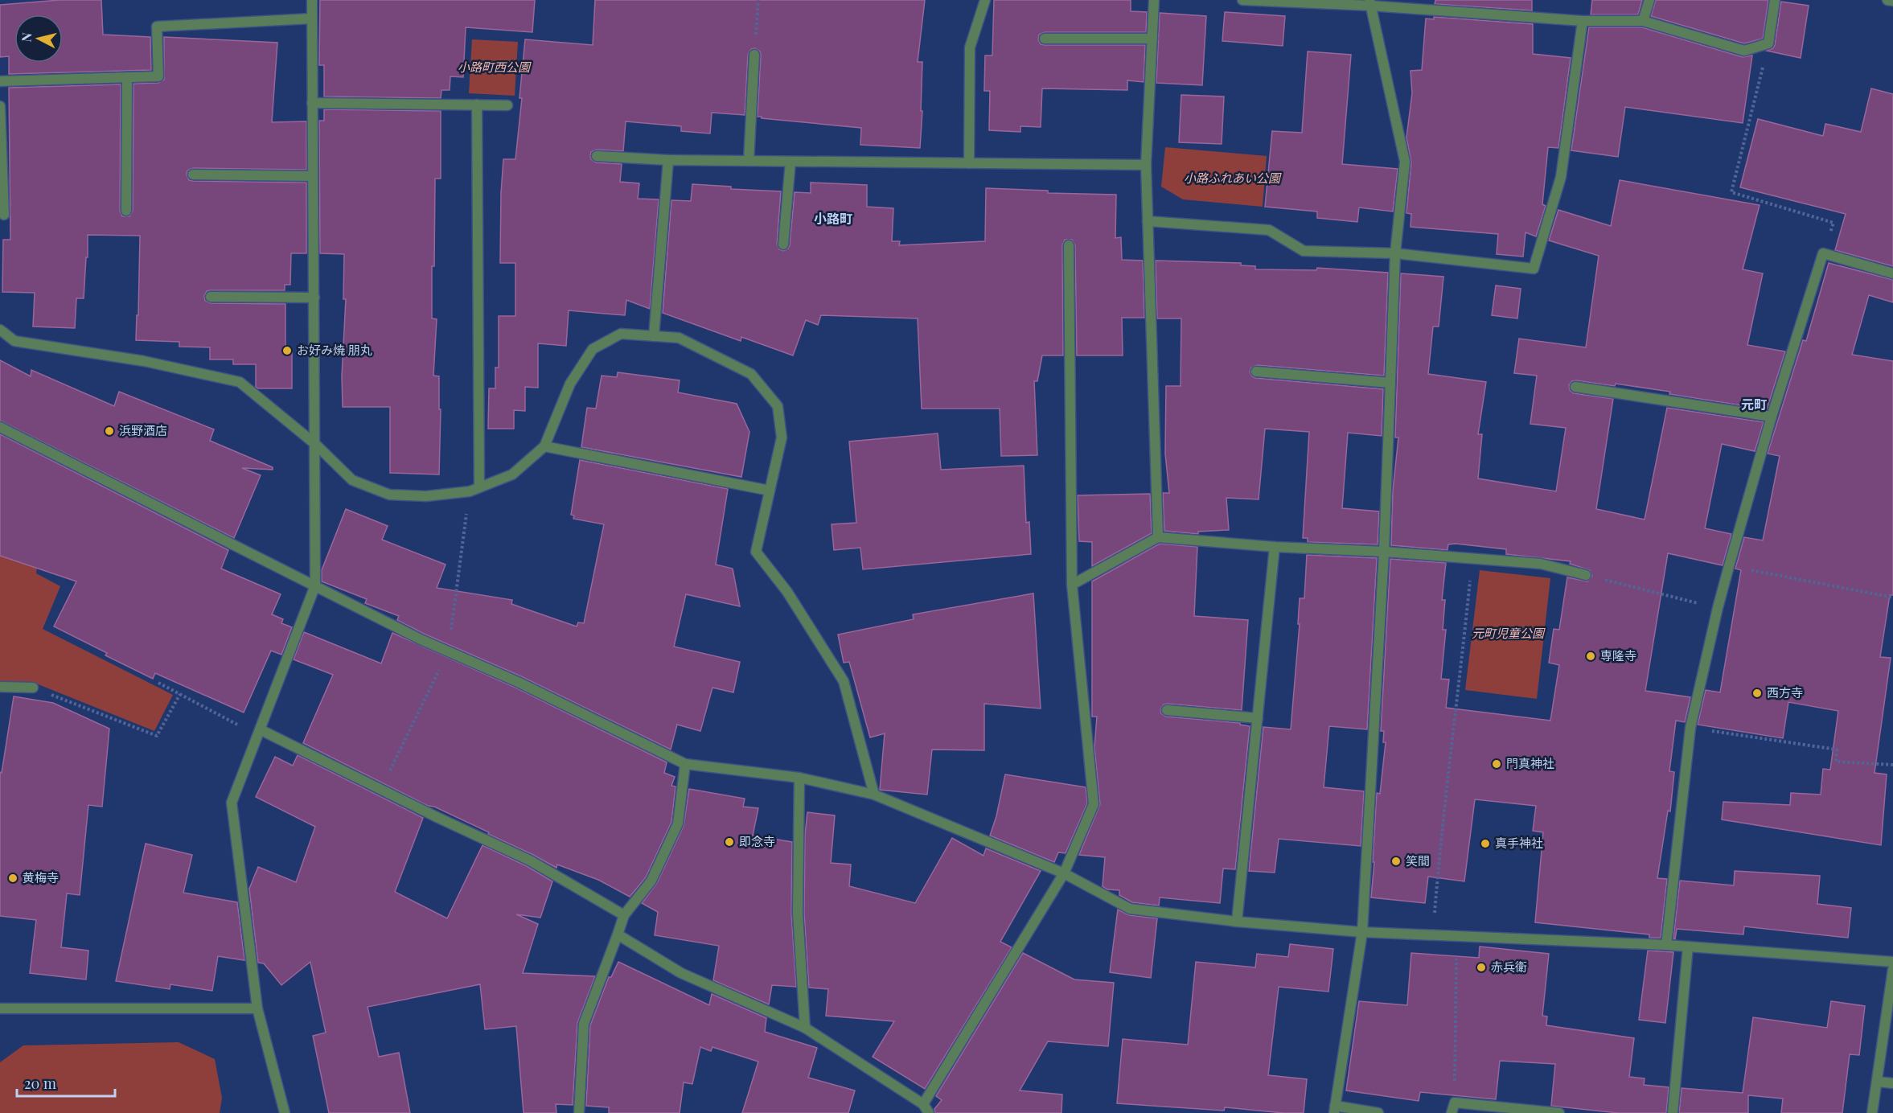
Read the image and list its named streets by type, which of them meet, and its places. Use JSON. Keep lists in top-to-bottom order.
{
  "districts": ["小路町", "元町"],
  "parks": ["小路町西公園", "小路ふれあい公園", "元町児童公園"],
  "places": [
    "お好み焼 朋丸",
    "浜野酒店",
    "専隆寺",
    "西方寺",
    "門真神社",
    "即念寺",
    "真手神社",
    "笑間",
    "黄梅寺",
    "赤兵衛"
  ],
  "scale_bar": "20 m",
  "north": "left"
}
